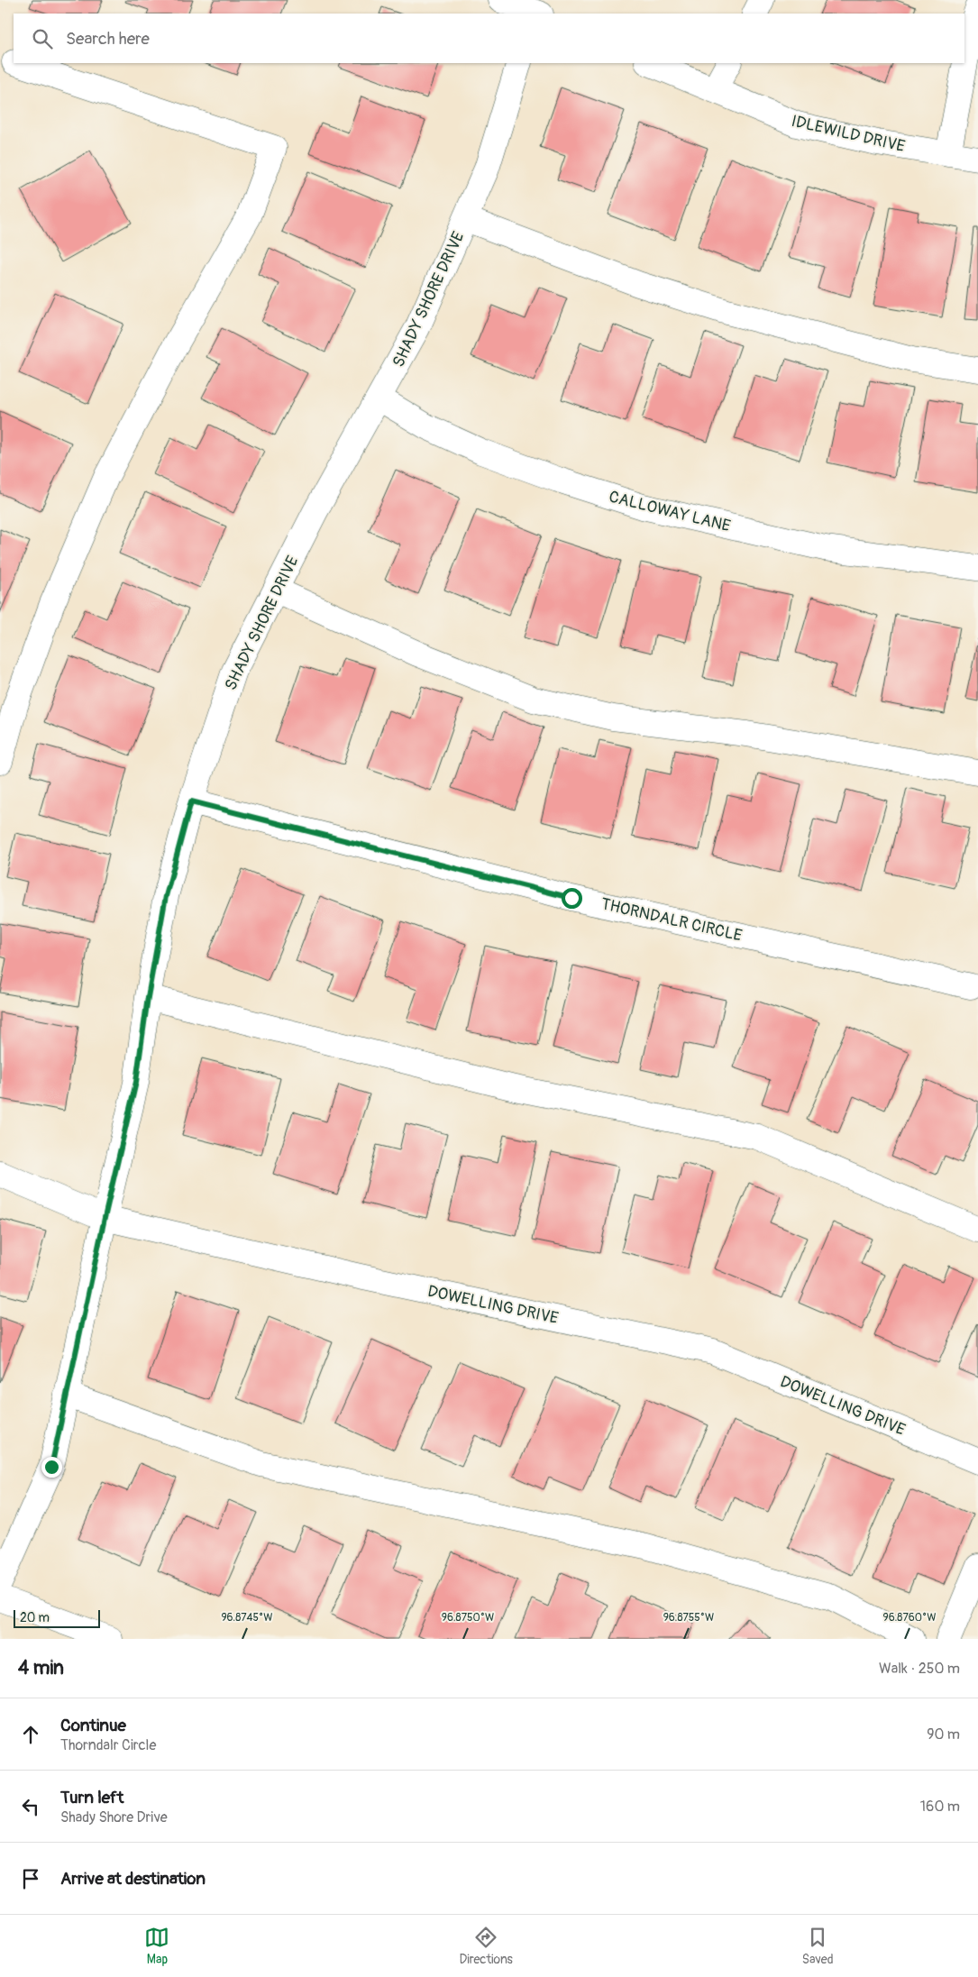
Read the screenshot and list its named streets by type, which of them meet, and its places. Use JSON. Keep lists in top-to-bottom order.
{
  "streets": {
    "street": [
      "IDLEWILD DRIVE",
      "SHADY SHORE DRIVE",
      "CALLOWAY LANE",
      "THORNDALR CIRCLE",
      "DOWELLING DRIVE"
    ]
  },
  "crossings": [
    ["SHADY SHORE DRIVE", "CALLOWAY LANE"],
    ["SHADY SHORE DRIVE", "THORNDALR CIRCLE"],
    ["SHADY SHORE DRIVE", "DOWELLING DRIVE"]
  ],
  "scale_bar": "20 m",
  "page": {
    "search": "Search here",
    "scale": "20 m",
    "heading": ["4 min", "Walk · 250 m"],
    "list": [
      ["Continue", "Thorndalr Circle", "90 m"],
      ["Turn left", "Shady Shore Drive", "160 m"],
      "Arrive at destination"
    ],
    "nav": ["Map", "Directions", "Saved"]
  },
  "coordinates": [
    "96.8745°W",
    "96.8750°W",
    "96.8755°W",
    "96.8760°W"
  ]
}
